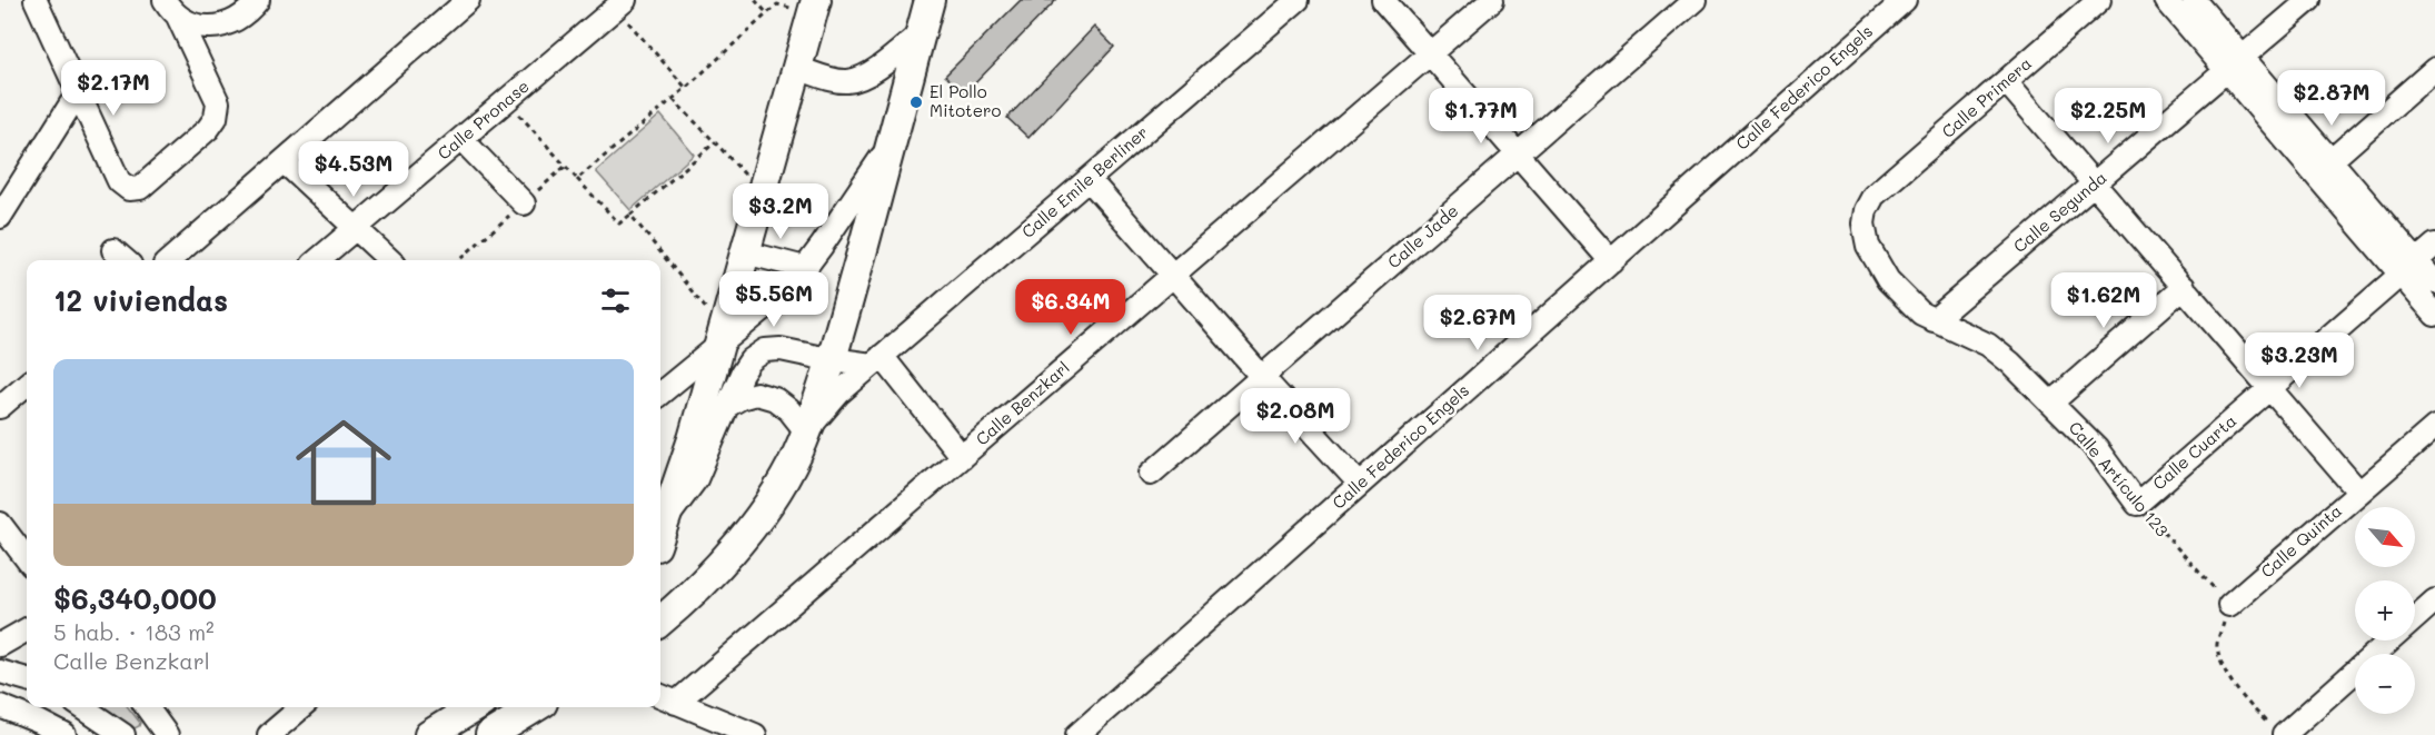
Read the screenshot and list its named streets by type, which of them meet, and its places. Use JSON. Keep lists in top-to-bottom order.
{
  "streets": {
    "street": [
      "Calle Federico Engels",
      "Calle Primera",
      "Calle Pronase",
      "Calle Emile Berliner",
      "Calle Segunda",
      "Calle Jade",
      "Calle Benzkarl",
      "Calle Cuarta",
      "Calle Artículo 123",
      "Calle Quinta"
    ]
  },
  "crossings": [
    ["Calle Primera", "Calle Artículo 123"],
    ["Calle Segunda", "Calle Artículo 123"],
    ["Calle Cuarta", "Calle Artículo 123"],
    ["Calle Artículo 123", "Calle Quinta"]
  ],
  "places": ["El Pollo Mitotero"],
  "north": "bottom right",
  "page": {
    "price": [
      "$2.17M",
      "$2.87M",
      "$1.77M",
      "$2.25M",
      "$4.53M",
      "$3.2M",
      "$5.56M",
      "$1.62M",
      "$6.34M",
      "$2.67M",
      "$3.23M",
      "$2.08M"
    ],
    "heading": "12 viviendas",
    "list": [
      {
        "name": "$6,340,000",
        "note": "5 hab. · 183 m² · Calle Benzkarl"
      }
    ],
    "map_buttons": ["+", "−"]
  }
}
